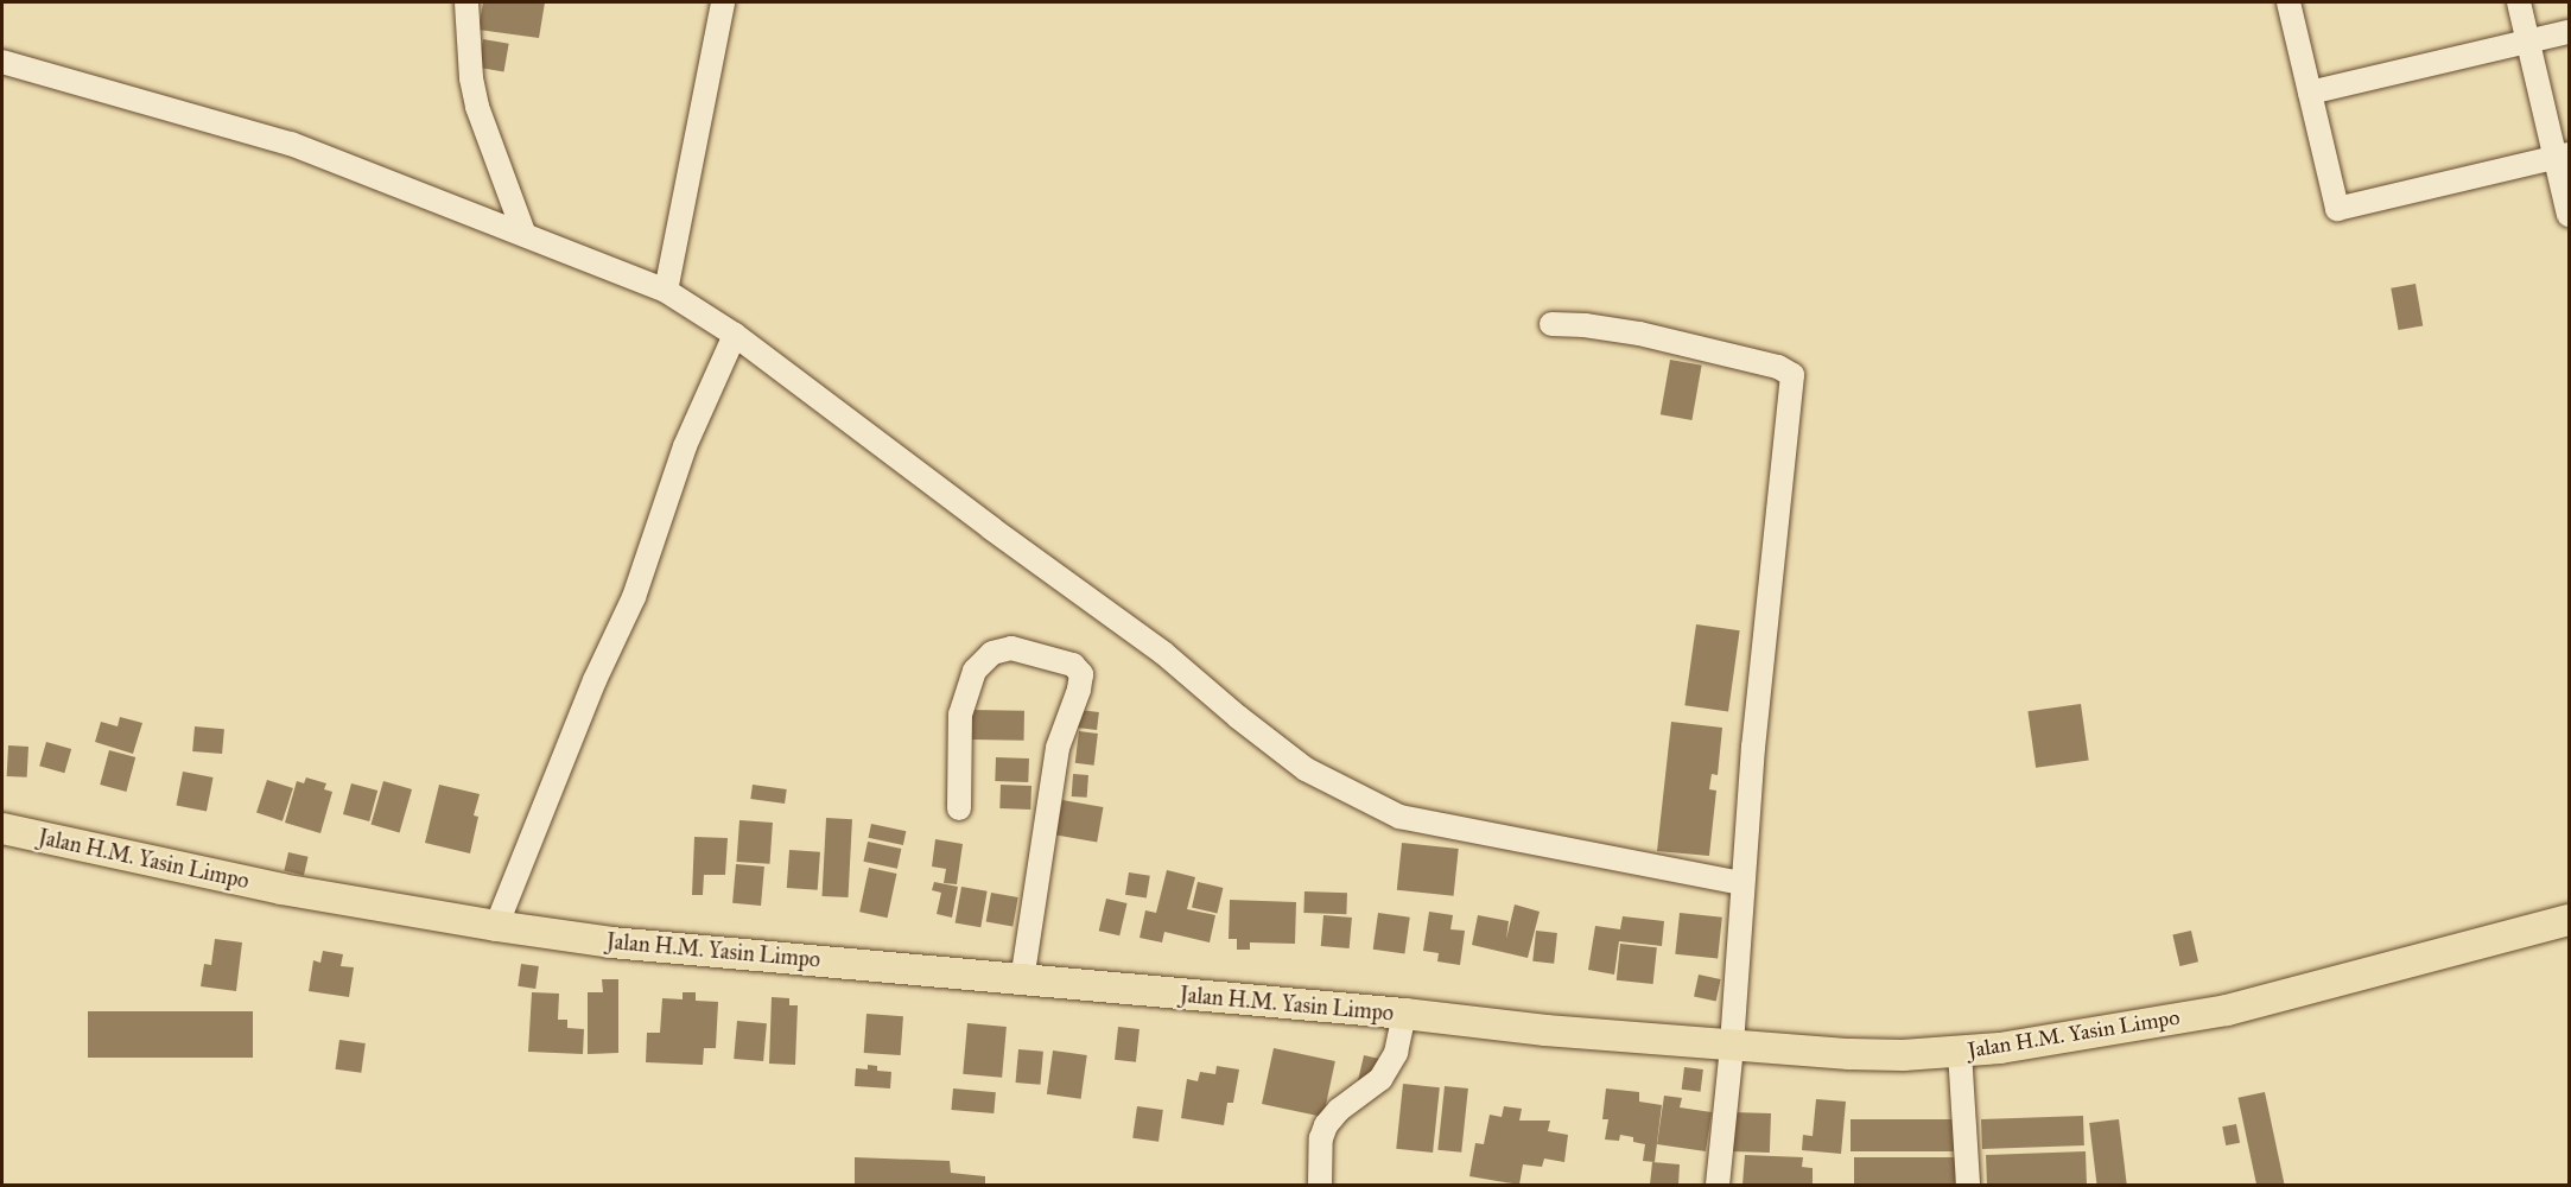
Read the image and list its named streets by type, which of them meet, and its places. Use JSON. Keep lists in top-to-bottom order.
{
  "streets": {
    "main road": ["Jalan H.M. Yasin Limpo"]
  }
}
